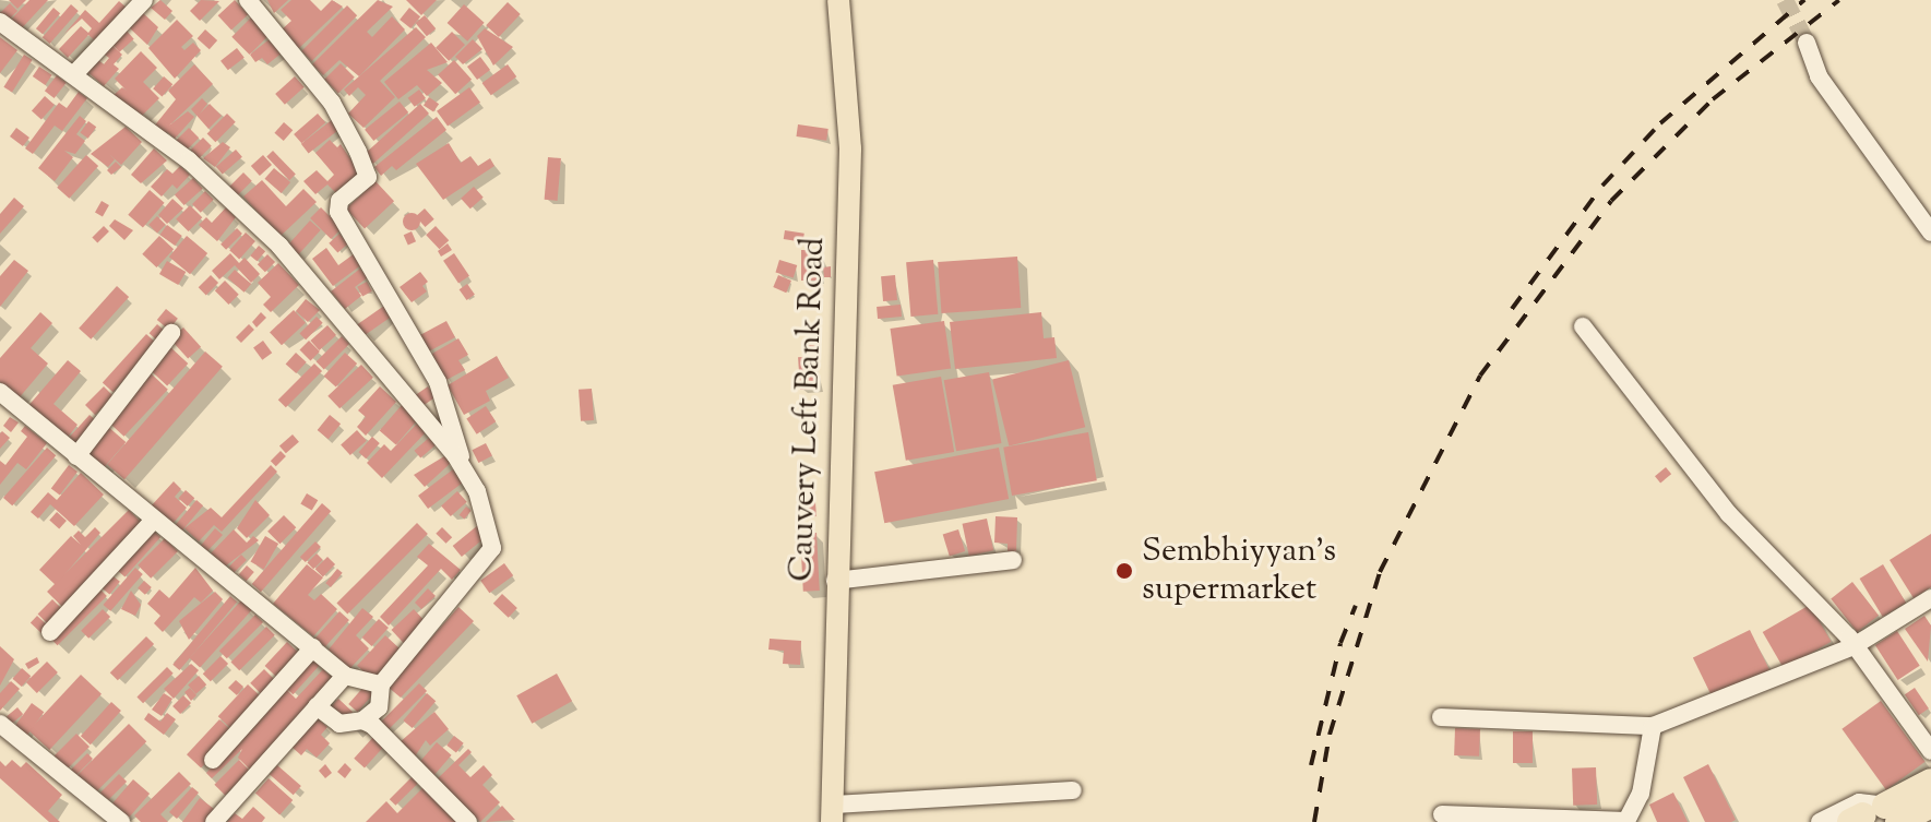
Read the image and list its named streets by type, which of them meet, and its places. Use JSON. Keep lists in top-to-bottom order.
{
  "streets": {
    "main road": ["Cauvery Left Bank Road"]
  },
  "places": ["Sembhiyyan's supermarket"]
}
